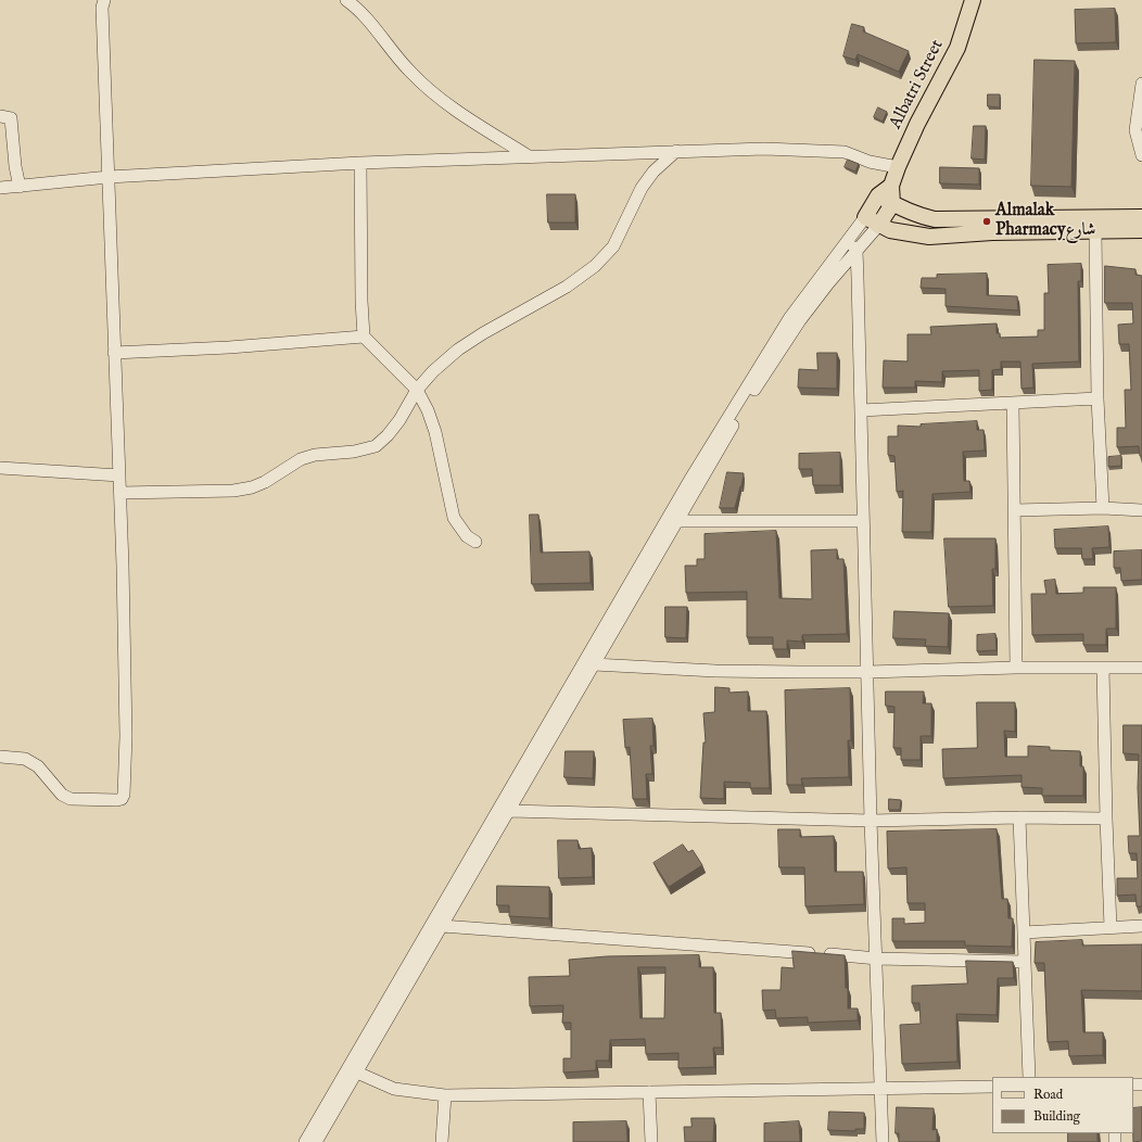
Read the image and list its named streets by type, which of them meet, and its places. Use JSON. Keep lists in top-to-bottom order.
{
  "streets": {
    "main road": ["Albatri Street"]
  },
  "places": ["Almalak Pharmacyشارع"],
  "legend": ["Road", "Building"]
}
